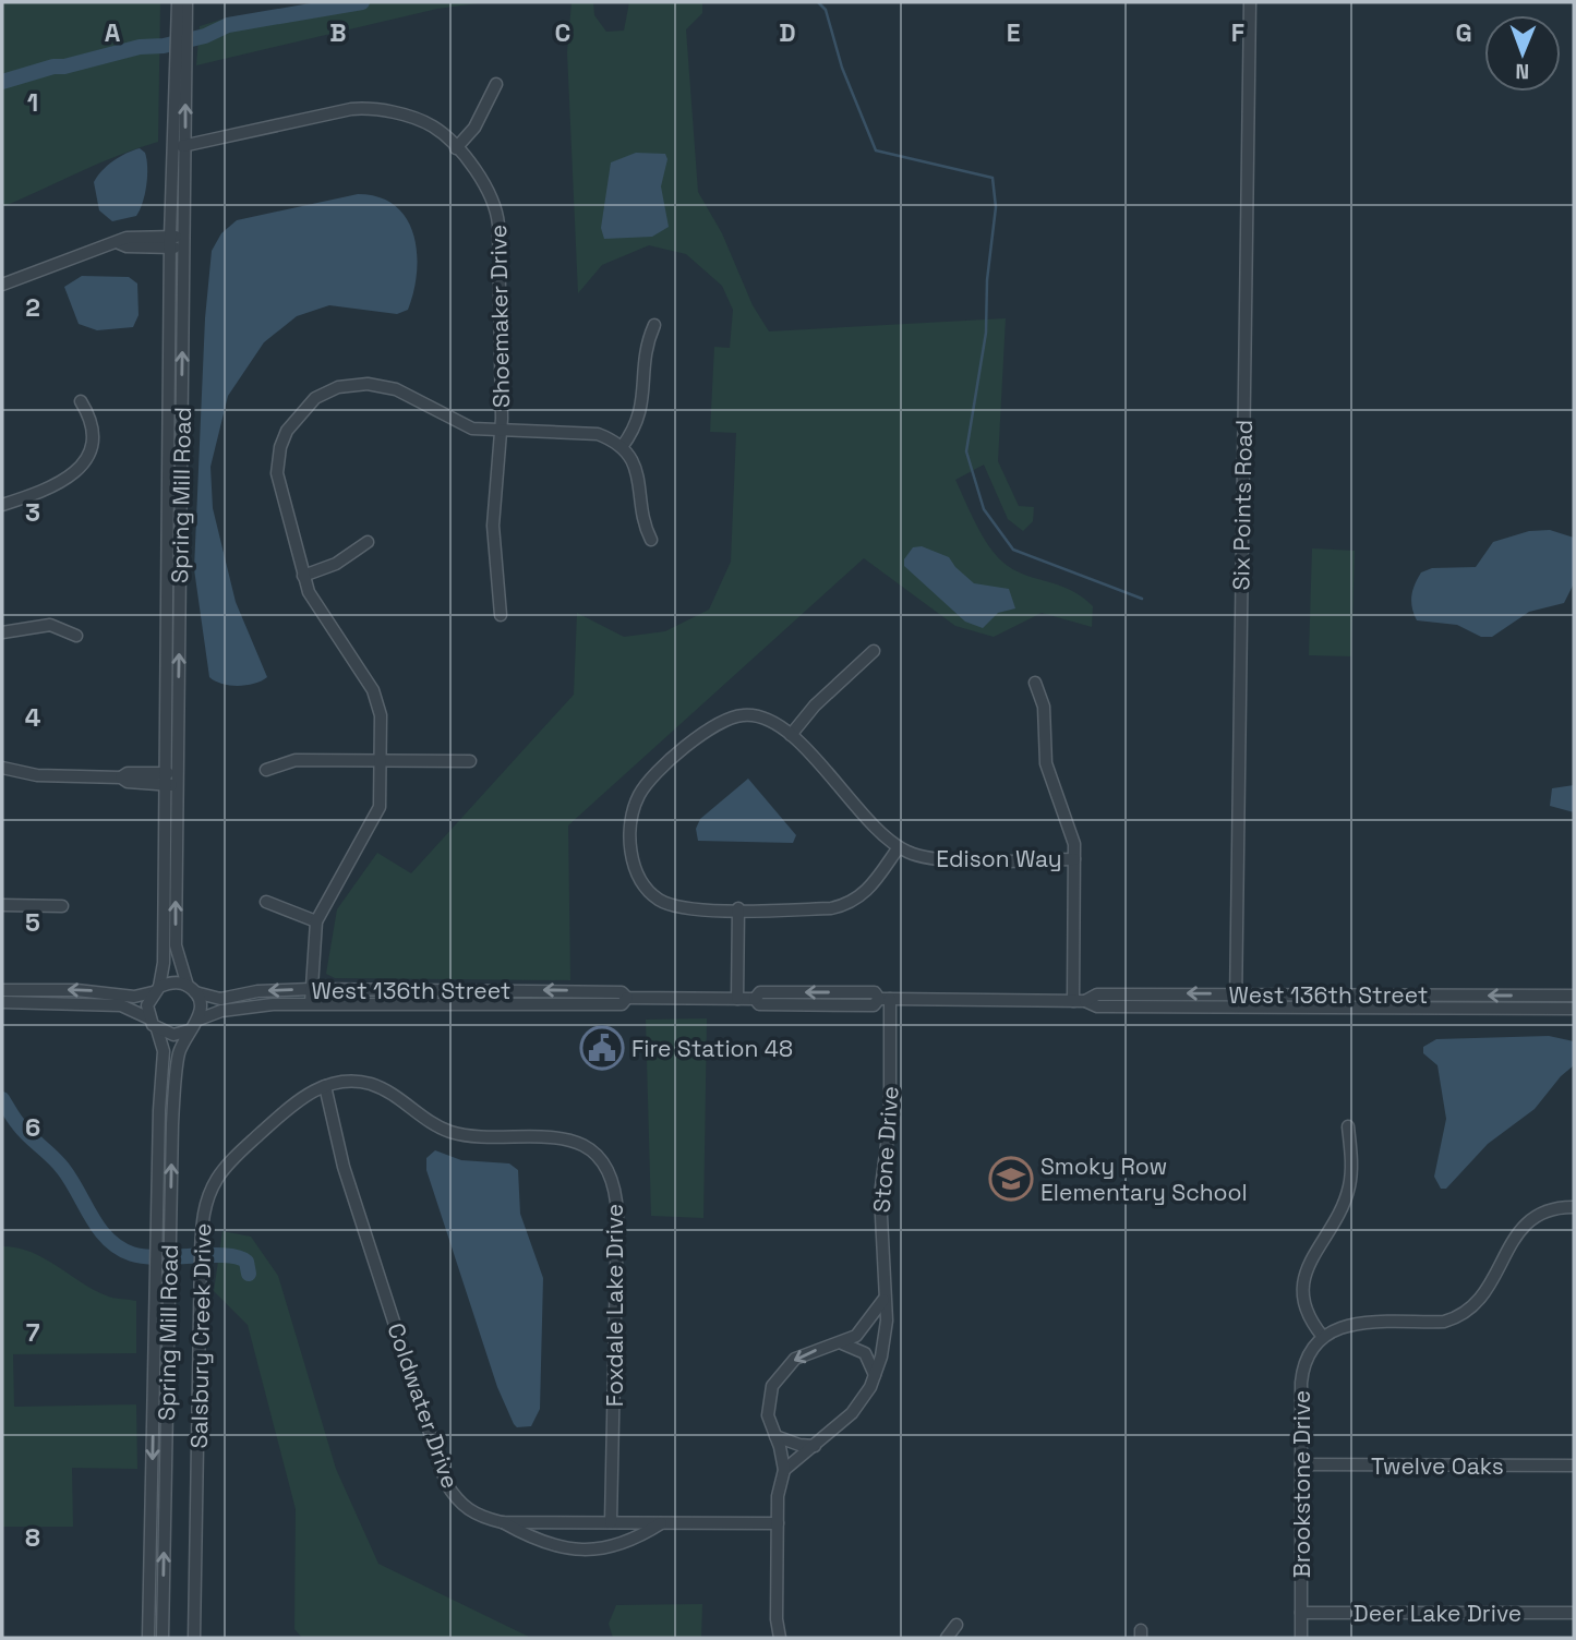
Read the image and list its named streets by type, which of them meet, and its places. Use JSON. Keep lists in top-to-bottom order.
{
  "streets": {
    "street": [
      "Shoemaker Drive",
      "Spring Mill Road",
      "Six Points Road",
      "Edison Way",
      "West 136th Street",
      "Stone Drive",
      "Foxdale Lake Drive",
      "Salsbury Creek Drive",
      "Coldwater Drive",
      "Twelve Oaks",
      "Brookstone Drive",
      "Deer Lake Drive"
    ]
  },
  "crossings": [
    ["Shoemaker Drive", "Spring Mill Road"],
    ["Spring Mill Road", "West 136th Street"],
    ["Six Points Road", "West 136th Street"],
    ["West 136th Street", "Stone Drive"],
    ["Foxdale Lake Drive", "Salsbury Creek Drive"],
    ["Foxdale Lake Drive", "Coldwater Drive"],
    ["Salsbury Creek Drive", "Coldwater Drive"],
    ["Twelve Oaks", "Brookstone Drive"],
    ["Brookstone Drive", "Deer Lake Drive"]
  ],
  "places": {
    "public building": ["Fire Station 48"],
    "school or university": ["Smoky Row Elementary School"]
  },
  "north": "bottom",
  "grid": {
    "columns": [
      "A",
      "B",
      "C",
      "D",
      "E",
      "F",
      "G"
    ],
    "rows": [
      "1",
      "2",
      "3",
      "4",
      "5",
      "6",
      "7",
      "8"
    ]
  }
}
